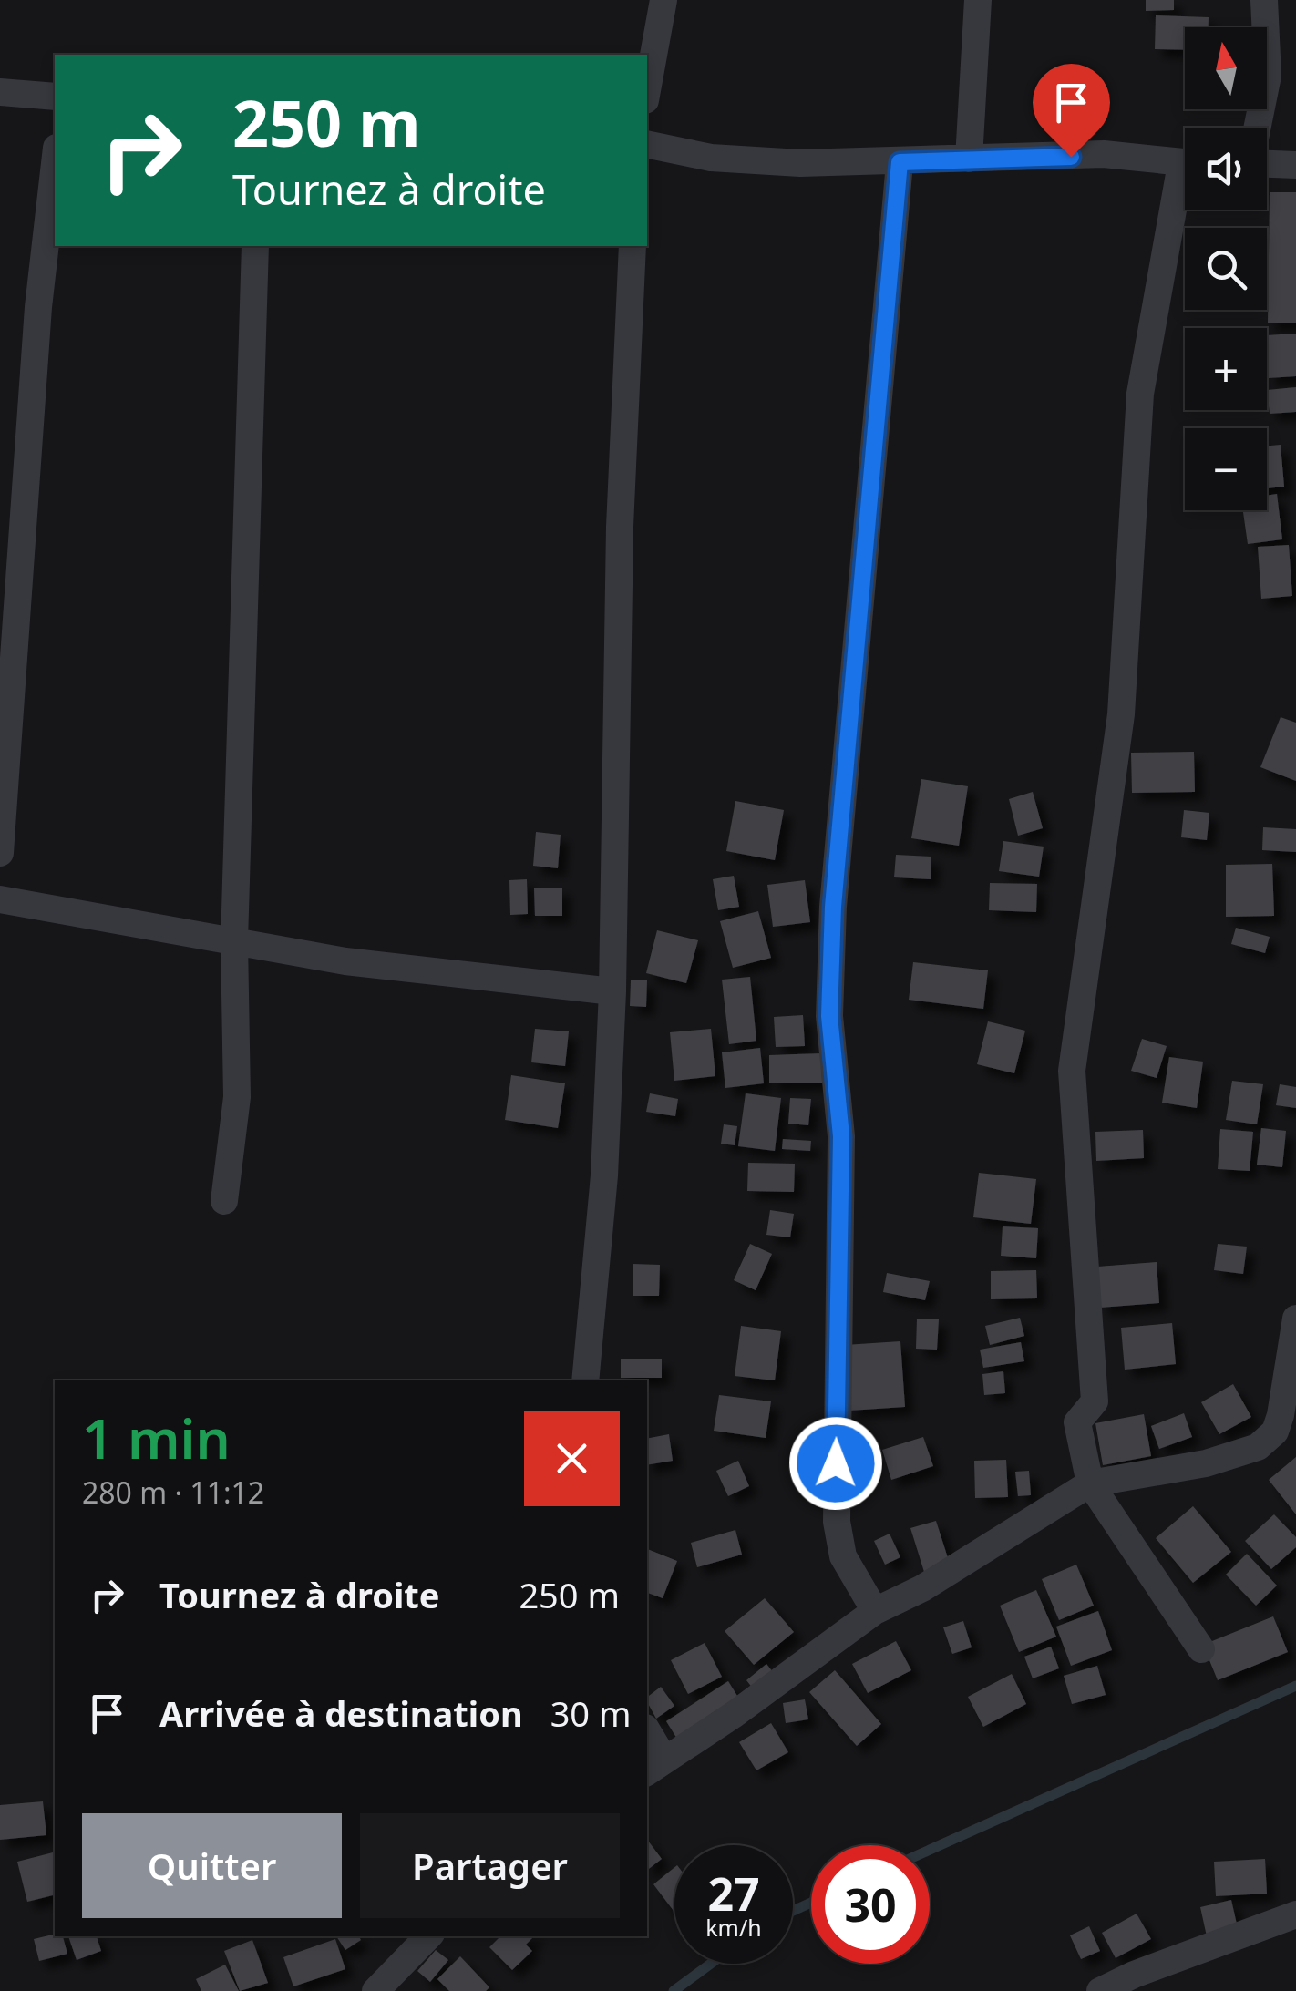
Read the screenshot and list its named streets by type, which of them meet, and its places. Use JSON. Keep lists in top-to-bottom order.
{
  "north": "top",
  "page": {
    "map_buttons": ["+", "−"],
    "turn": ["250 m", "Tournez à droite"],
    "heading": ["1 min", "280 m · 11:12"],
    "list": [
      {
        "name": "Tournez à droite",
        "value": "250 m"
      },
      {
        "name": "Arrivée à destination",
        "value": "30 m"
      }
    ],
    "buttons": ["Quitter", "Partager"],
    "speed": "27 km/h",
    "limit": "30"
  }
}
